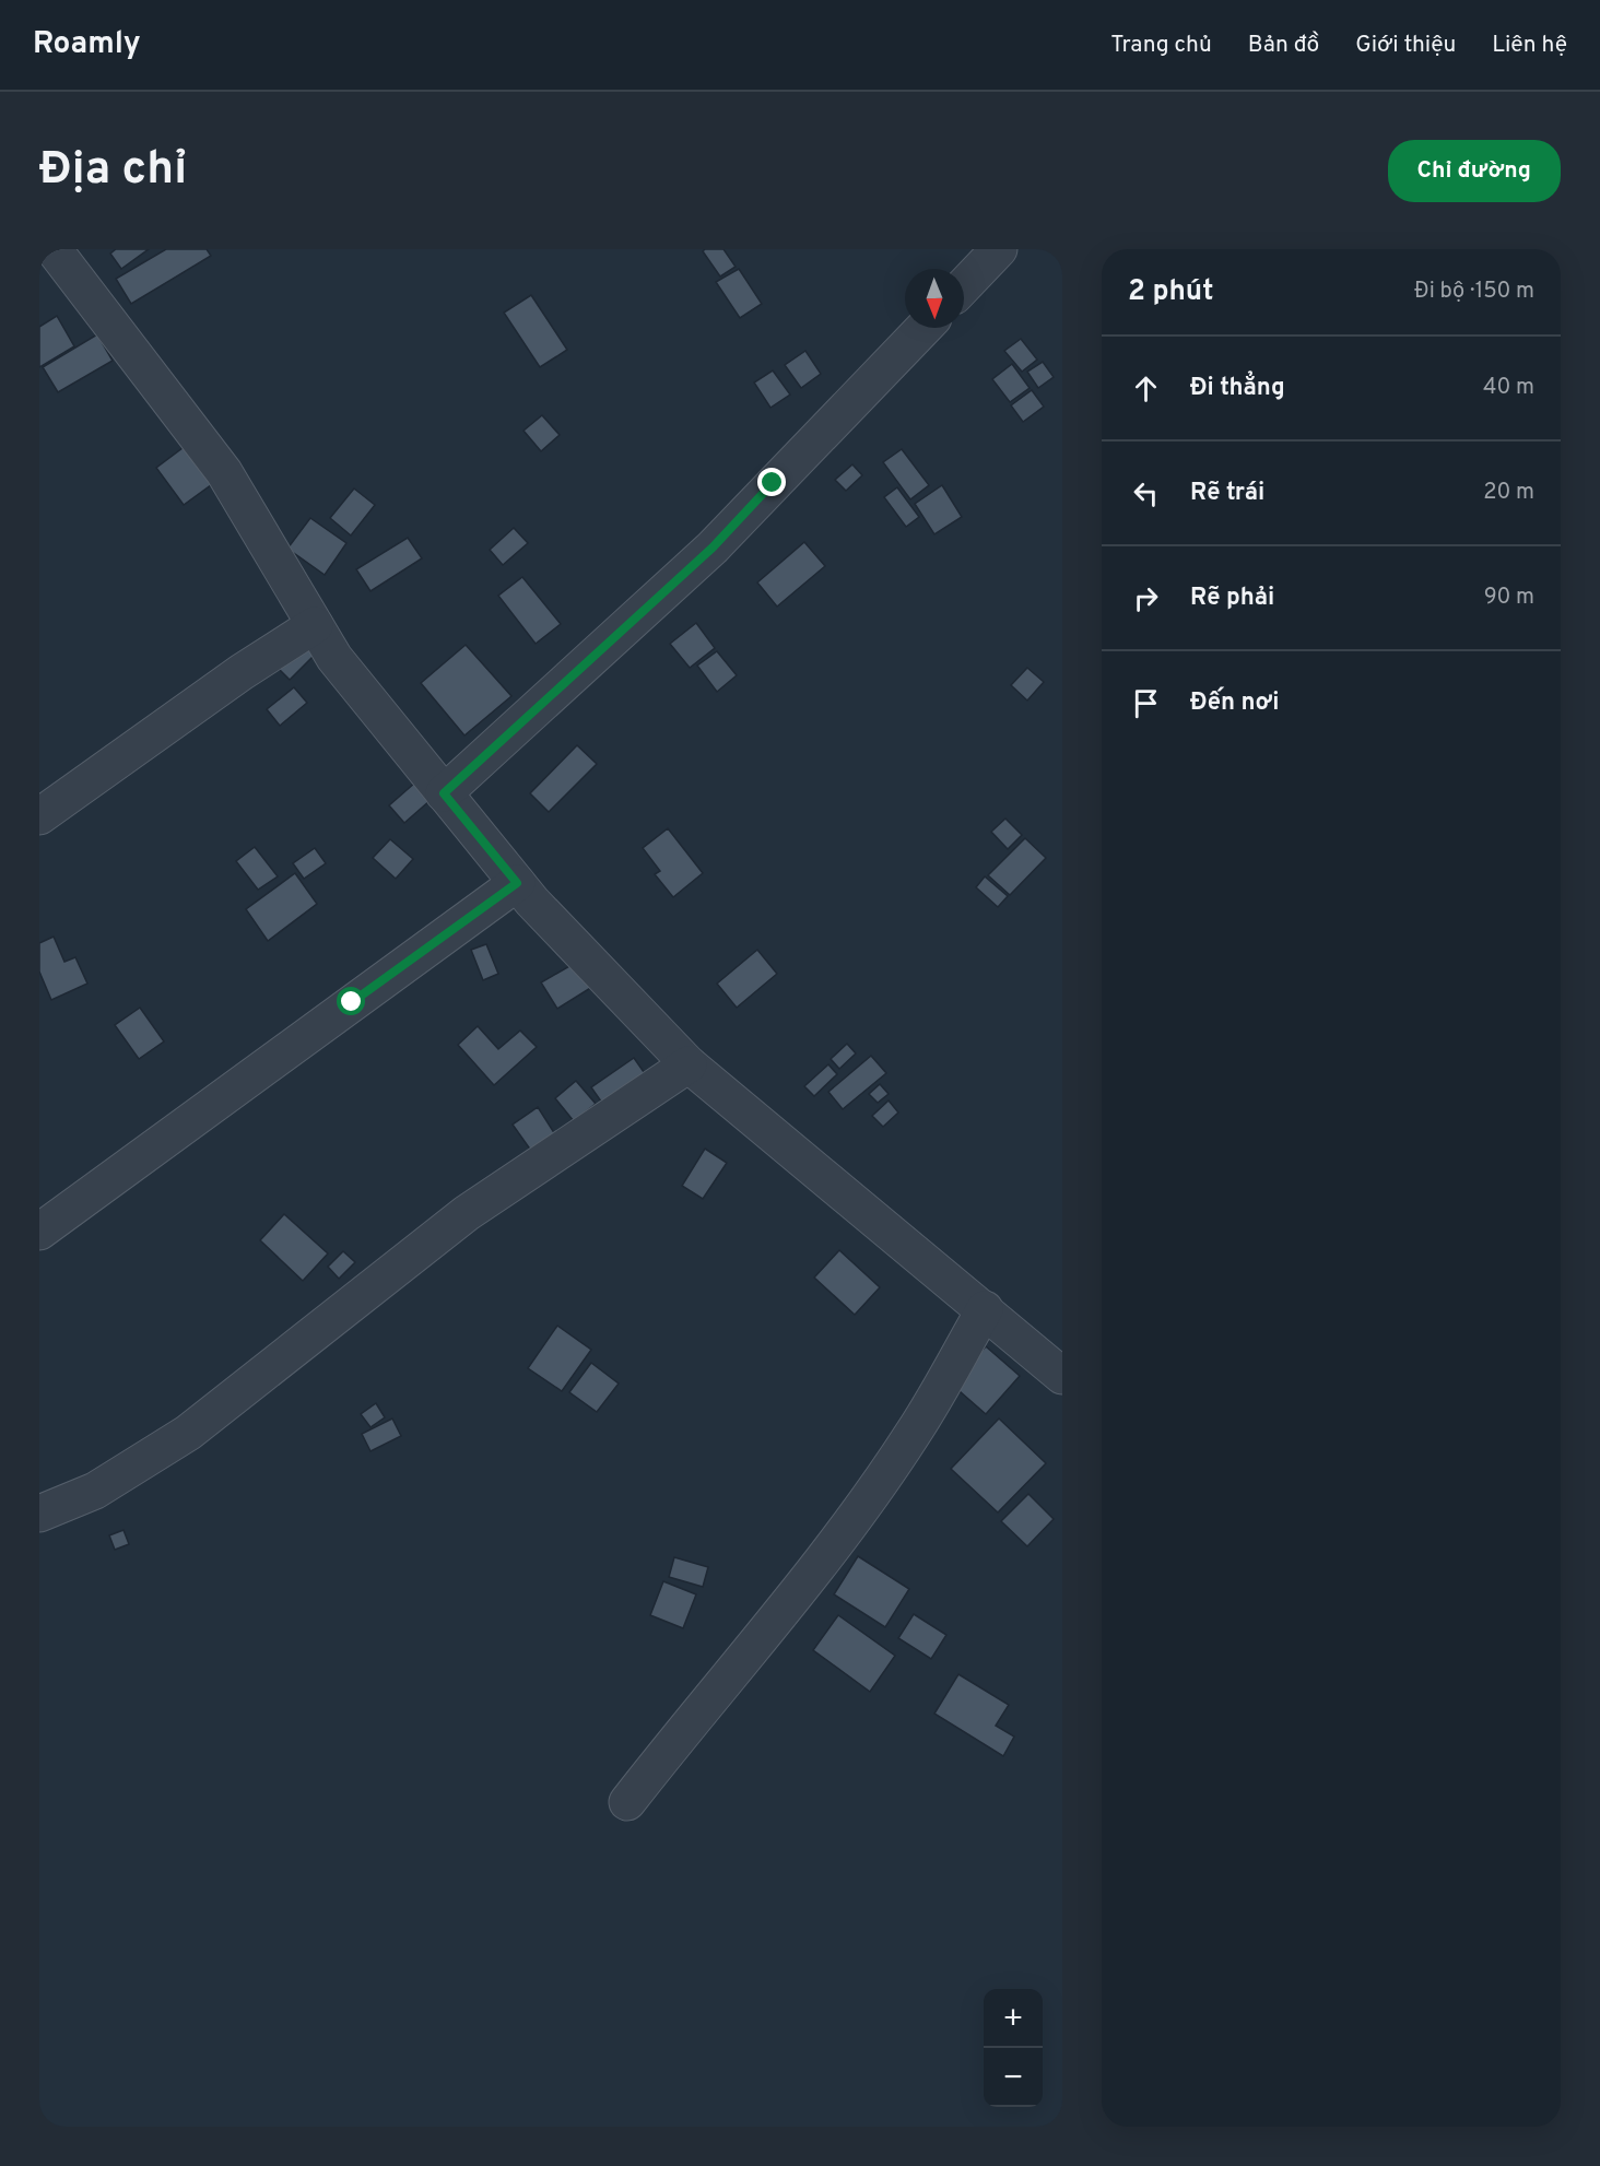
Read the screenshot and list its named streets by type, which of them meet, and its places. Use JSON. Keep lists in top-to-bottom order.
{
  "north": "bottom",
  "page": {
    "header": "Roamly",
    "nav": [
      "Trang chủ",
      "Bản đồ",
      "Giới thiệu",
      "Liên hệ"
    ],
    "buttons": "Chỉ đường",
    "title": "Địa chỉ",
    "heading": ["2 phút", "Đi bộ · 150 m"],
    "list": [
      ["Đi thẳng", "40 m"],
      ["Rẽ trái", "20 m"],
      ["Rẽ phải", "90 m"],
      "Đến nơi"
    ],
    "map_buttons": ["+", "−"]
  }
}
